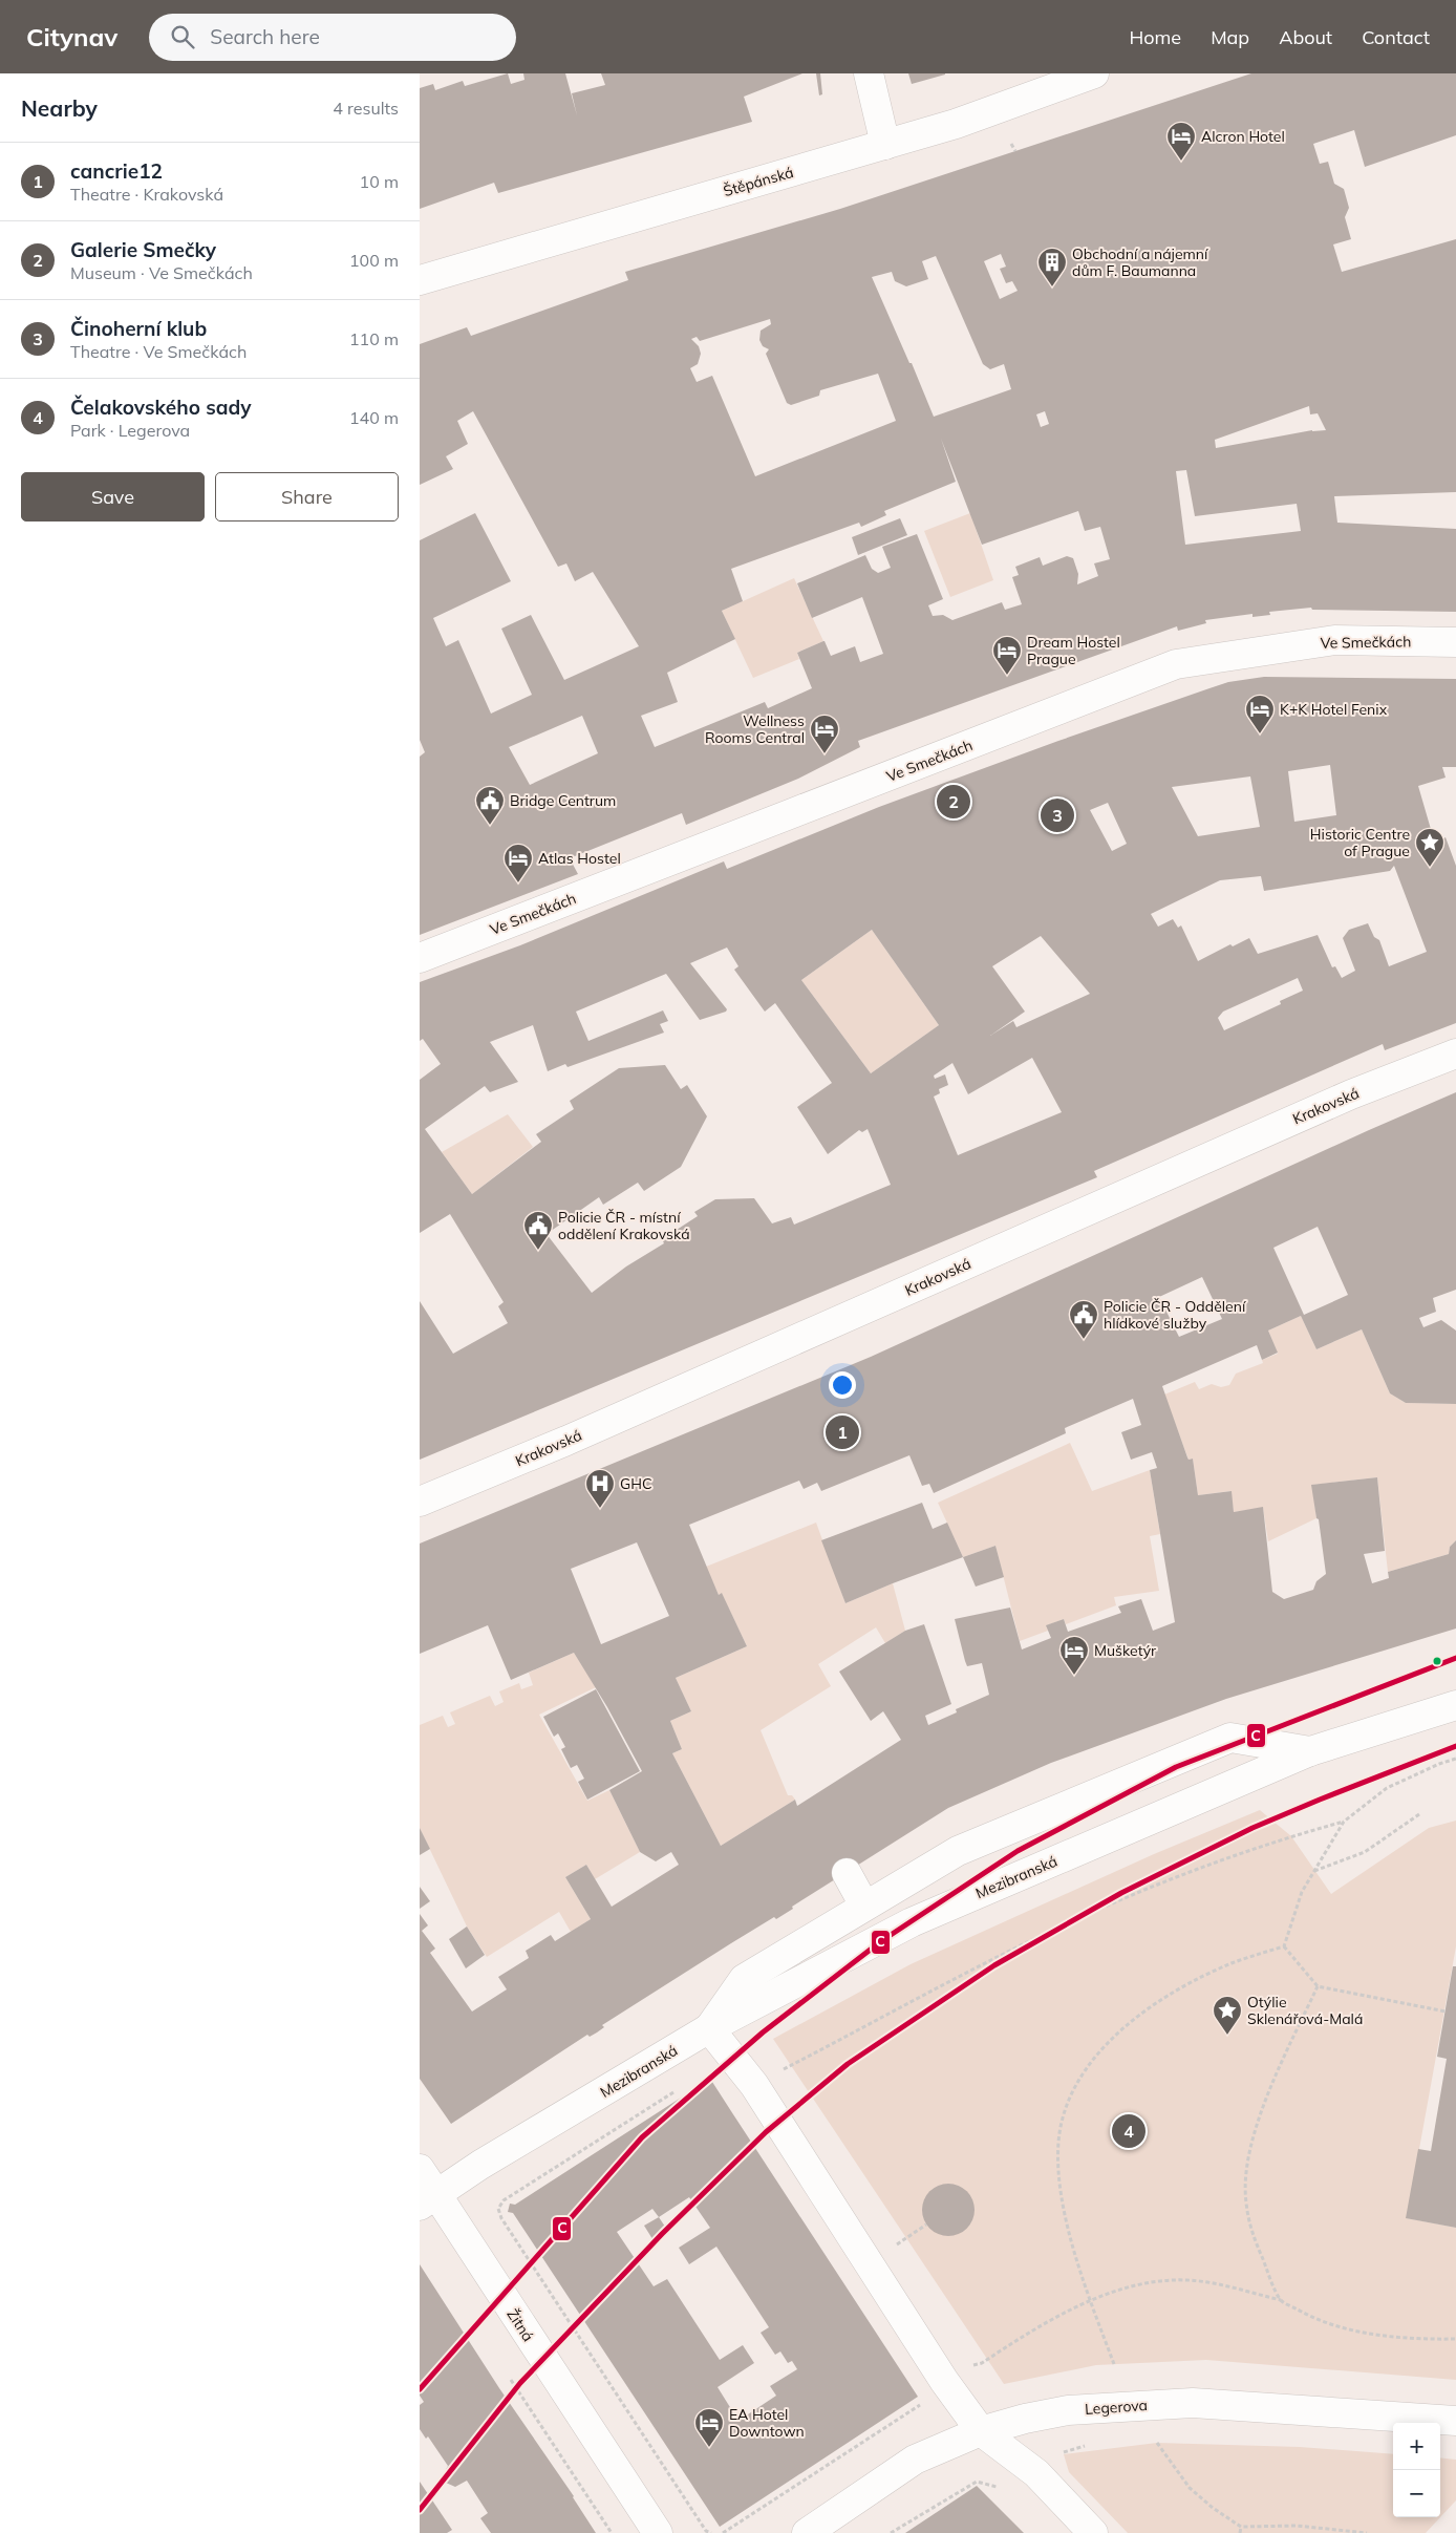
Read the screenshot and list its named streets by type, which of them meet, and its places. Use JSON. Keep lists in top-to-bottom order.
{
  "streets": {
    "street": [
      "Štěpánská",
      "Ve Smečkách",
      "Krakovská",
      "Mezibranská",
      "Žitná",
      "Legerova"
    ]
  },
  "crossings": [
    ["Mezibranská", "Žitná"]
  ],
  "places": {
    "hotel": [
      "Alcron Hotel",
      "Dream Hostel Prague",
      "K+K Hotel Fenix",
      "Wellness Rooms Central",
      "Atlas Hostel",
      "Mušketýr",
      "EA Hotel Downtown"
    ],
    "building": ["Obchodní a nájemní dům F. Baumanna"],
    "public building": ["Bridge Centrum", "Policie ČR - místní oddělení Krakovská", "Policie ČR - Oddělení hlídkové služby"],
    "place": ["Historic Centre of Prague", "Otýlie Sklenářová-Malá"],
    "hospital": ["GHC"]
  },
  "lines": ["transit line C"],
  "page": {
    "header": "Citynav",
    "search": "Search here",
    "nav": [
      "Home",
      "Map",
      "About",
      "Contact"
    ],
    "heading": ["Nearby", "4 results"],
    "list": [
      {
        "mark": "1",
        "name": "cancrie12",
        "note": "Theatre · Krakovská",
        "value": "10 m"
      },
      {
        "mark": "2",
        "name": "Galerie Smečky",
        "note": "Museum · Ve Smečkách",
        "value": "100 m"
      },
      {
        "mark": "3",
        "name": "Činoherní klub",
        "note": "Theatre · Ve Smečkách",
        "value": "110 m"
      },
      {
        "mark": "4",
        "name": "Čelakovského sady",
        "note": "Park · Legerova",
        "value": "140 m"
      }
    ],
    "buttons": ["Save", "Share"],
    "pins": [
      "2",
      "3",
      "1",
      "4"
    ],
    "map_buttons": ["+", "−"]
  }
}
